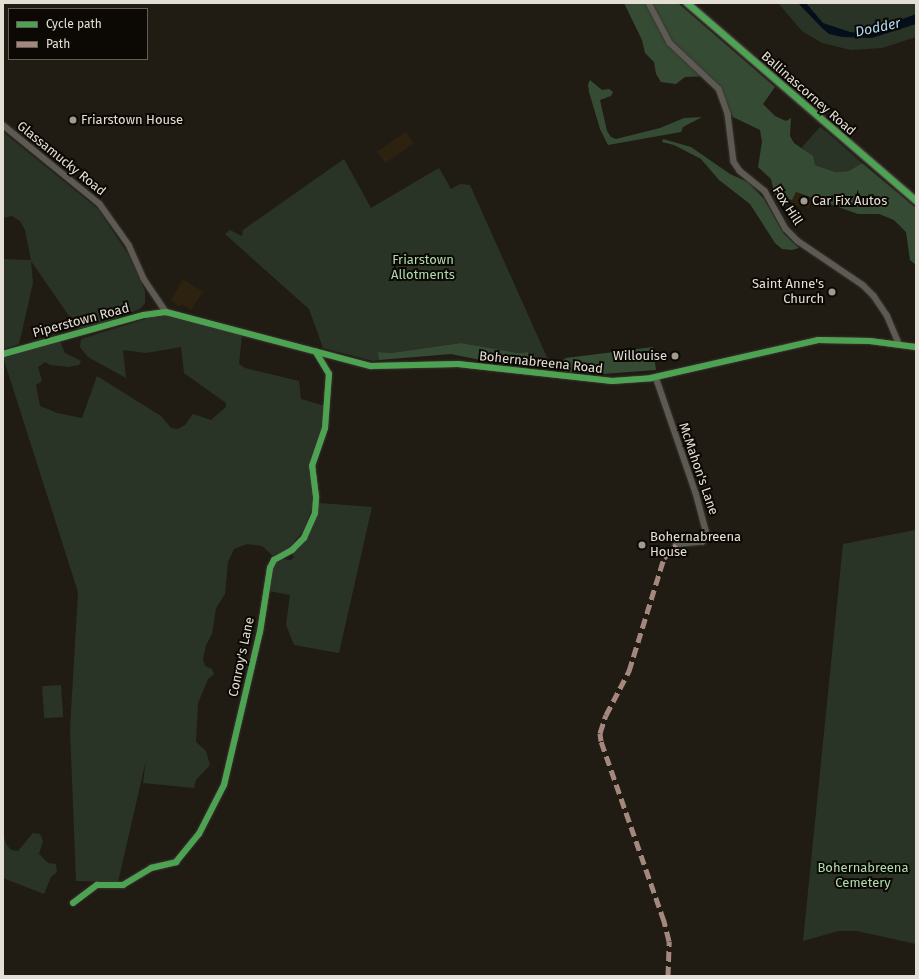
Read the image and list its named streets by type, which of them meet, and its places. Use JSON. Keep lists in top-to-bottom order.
{
  "streets": {
    "main road": ["Ballinascorney Road"],
    "street": [
      "Glassamucky Road",
      "Fox Hill",
      "Piperstown Road",
      "Bohernabreena Road",
      "McMahon's Lane",
      "Conroy's Lane"
    ]
  },
  "crossings": [
    ["Glassamucky Road", "Piperstown Road"],
    ["Glassamucky Road", "Bohernabreena Road"],
    ["Fox Hill", "Bohernabreena Road"],
    ["Piperstown Road", "Bohernabreena Road"],
    ["Bohernabreena Road", "McMahon's Lane"],
    ["Bohernabreena Road", "Conroy's Lane"]
  ],
  "water": ["Dodder"],
  "parks": ["Friarstown Allotments", "Bohernabreena Cemetery"],
  "places": [
    "Friarstown House",
    "Car Fix Autos",
    "Saint Anne's Church",
    "Willouise",
    "Bohernabreena House"
  ],
  "legend": ["Cycle path", "Path"]
}
